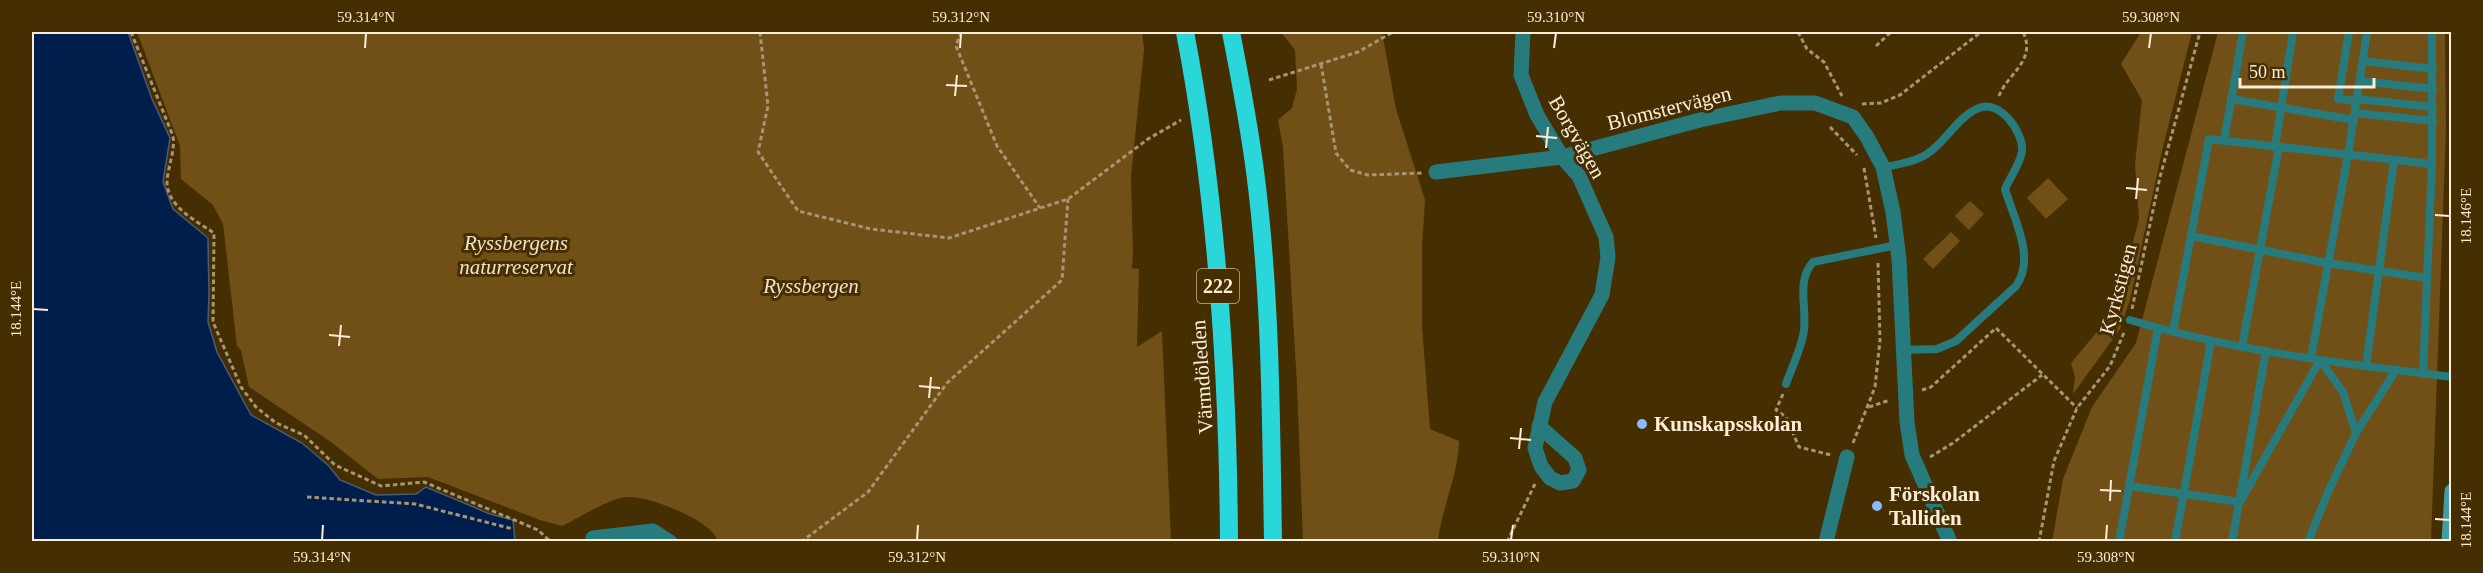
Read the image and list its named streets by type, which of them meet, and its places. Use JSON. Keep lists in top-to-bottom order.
{
  "streets": {
    "highway": ["222", "Värmdöleden"],
    "street": ["Blomstervägen", "Borgvägen"],
    "path": ["Kyrkstigen"]
  },
  "crossings": [
    ["Blomstervägen", "Borgvägen"]
  ],
  "parks": ["Ryssbergens naturreservat", "Ryssbergen"],
  "places": ["Kunskapsskolan", "Förskolan Talliden"],
  "scale_bar": "50 m",
  "coordinates": [
    "59.314°N",
    "59.312°N",
    "59.310°N",
    "59.308°N",
    "18.146°E",
    "18.144°E"
  ]
}
